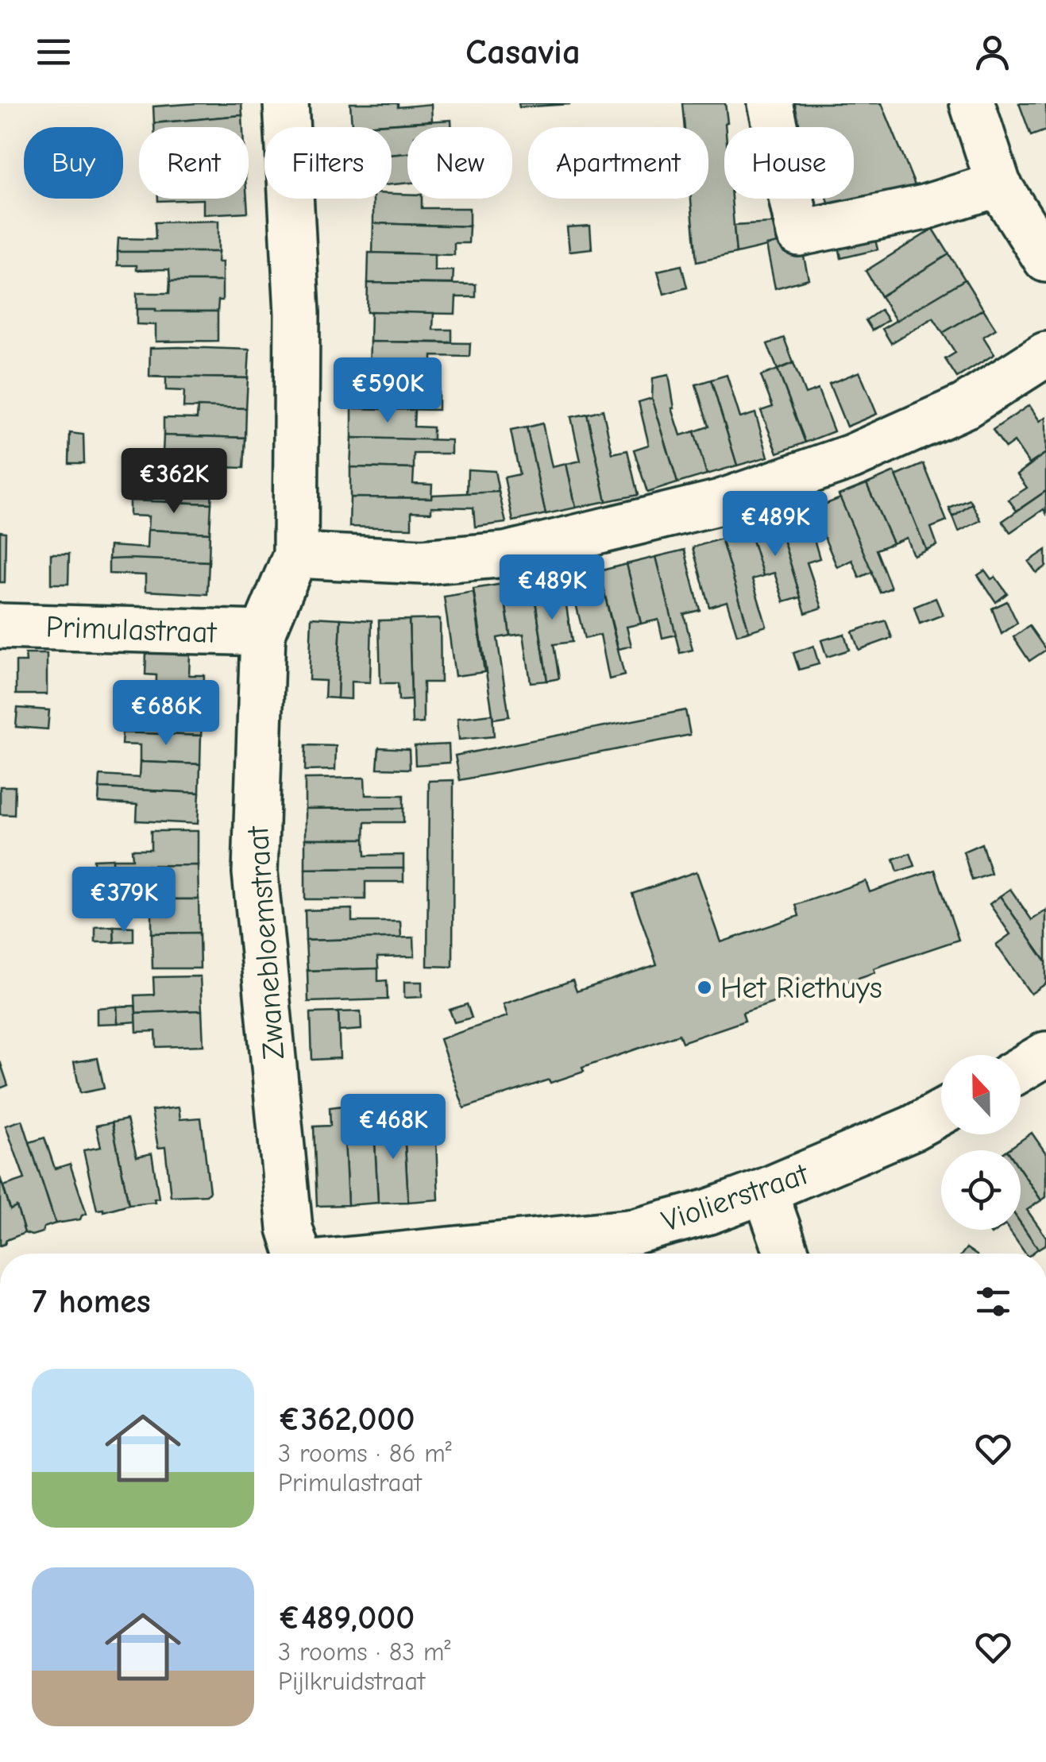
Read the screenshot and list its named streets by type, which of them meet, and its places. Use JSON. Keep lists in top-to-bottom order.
{
  "streets": {
    "street": ["Primulastraat", "Zwanebloemstraat", "Violierstraat"]
  },
  "crossings": [
    ["Primulastraat", "Zwanebloemstraat"]
  ],
  "places": ["Het Riethuys"],
  "north": "top",
  "page": {
    "header": "Casavia",
    "chip": [
      "Buy",
      "Rent",
      "Filters",
      "New",
      "Apartment",
      "House"
    ],
    "price": [
      "€590K",
      "€362K",
      "€489K",
      "€489K",
      "€686K",
      "€379K",
      "€468K"
    ],
    "heading": "7 homes",
    "list": [
      {
        "name": "€362,000",
        "note": "3 rooms · 86 m² · Primulastraat"
      },
      {
        "name": "€489,000",
        "note": "3 rooms · 83 m² · Pijlkruidstraat"
      }
    ]
  }
}
